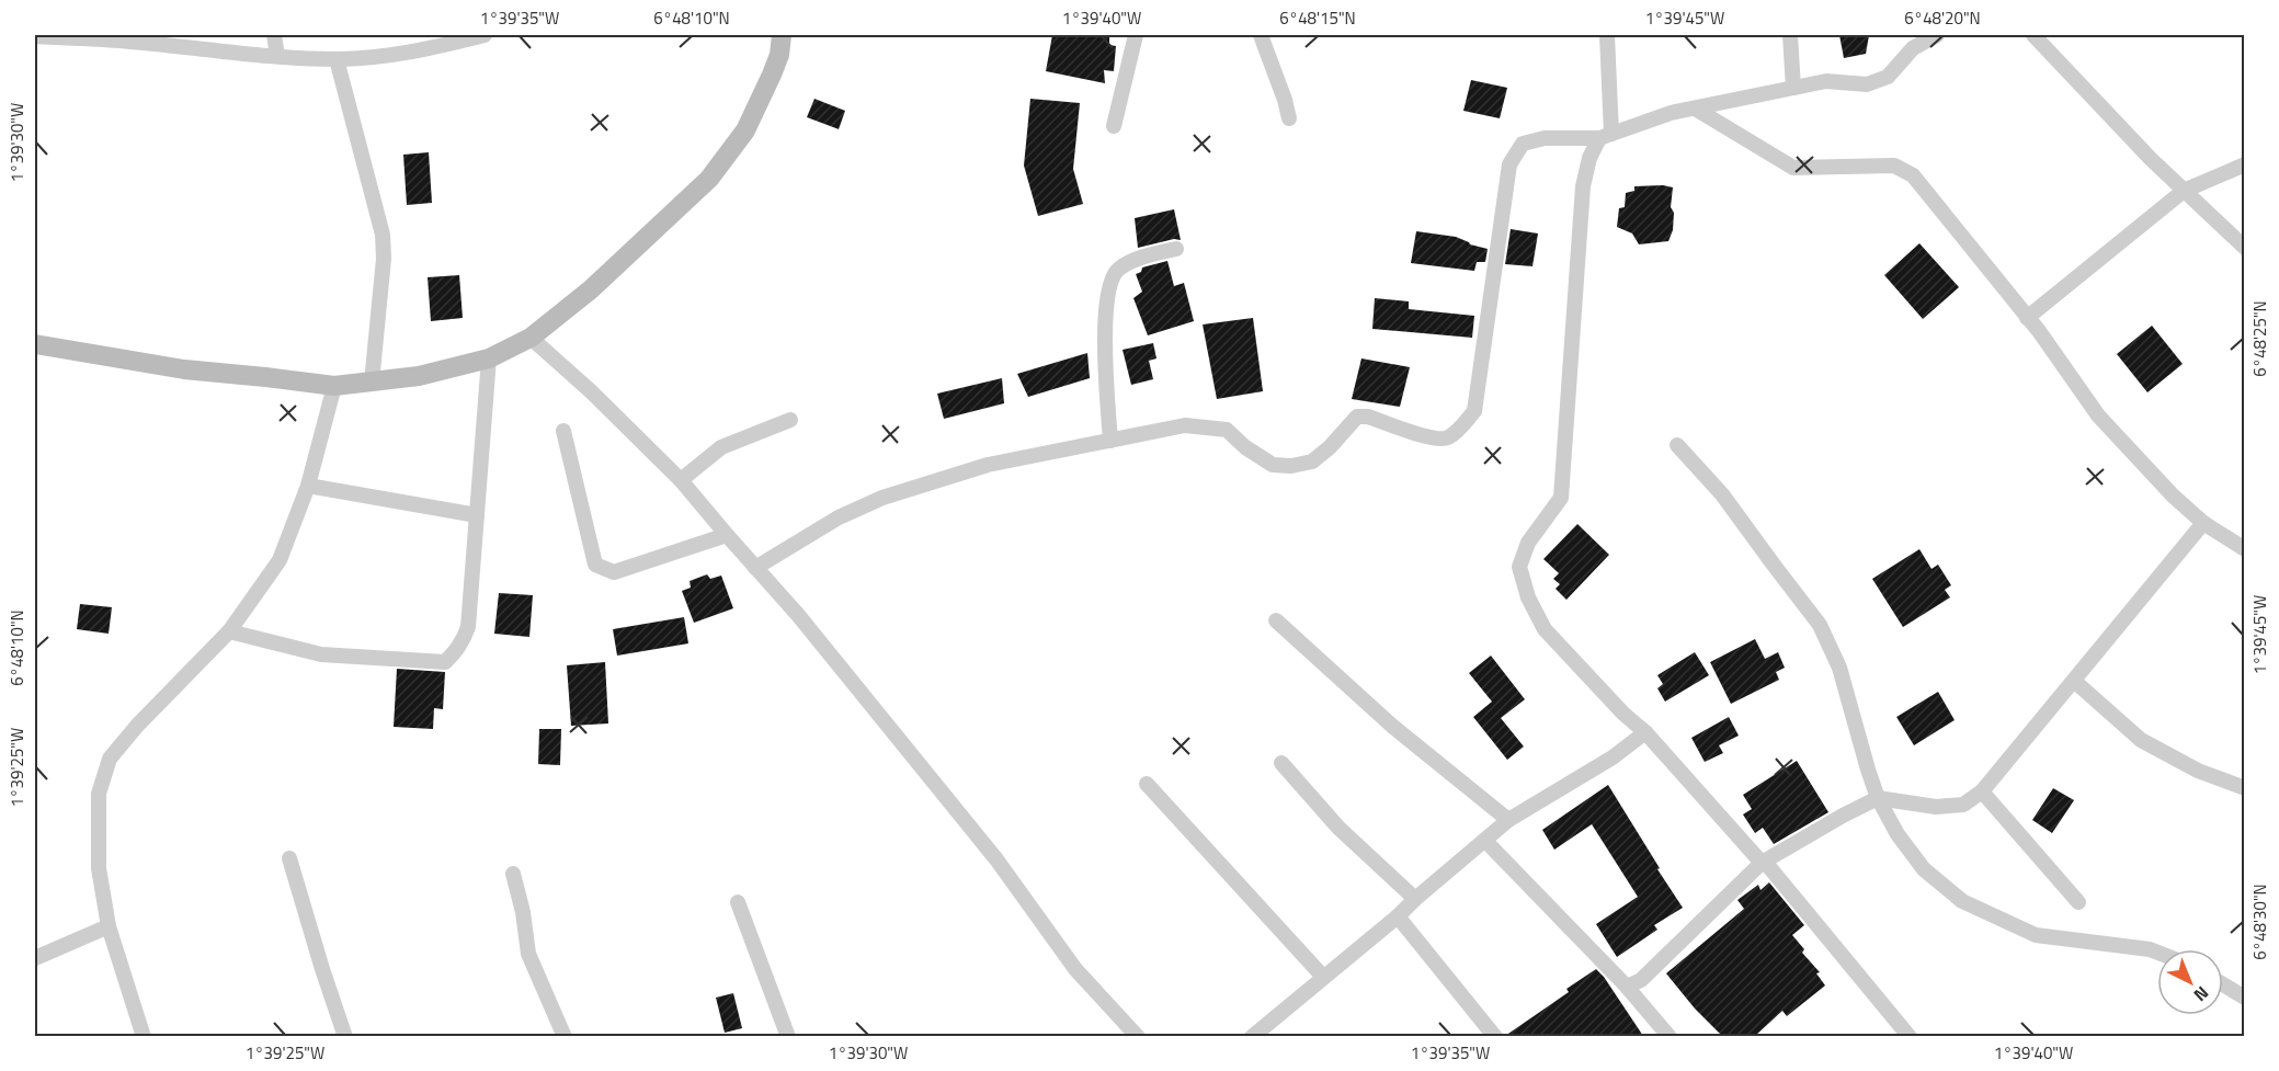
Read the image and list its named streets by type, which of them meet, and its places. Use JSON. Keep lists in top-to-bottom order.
{
  "north": "bottom right",
  "coordinates": [
    "1°39'35\"W",
    "6°48'10\"N",
    "1°39'40\"W",
    "6°48'15\"N",
    "1°39'45\"W",
    "6°48'20\"N",
    "1°39'30\"W",
    "6°48'25\"N",
    "1°39'25\"W",
    "6°48'30\"N"
  ]
}
